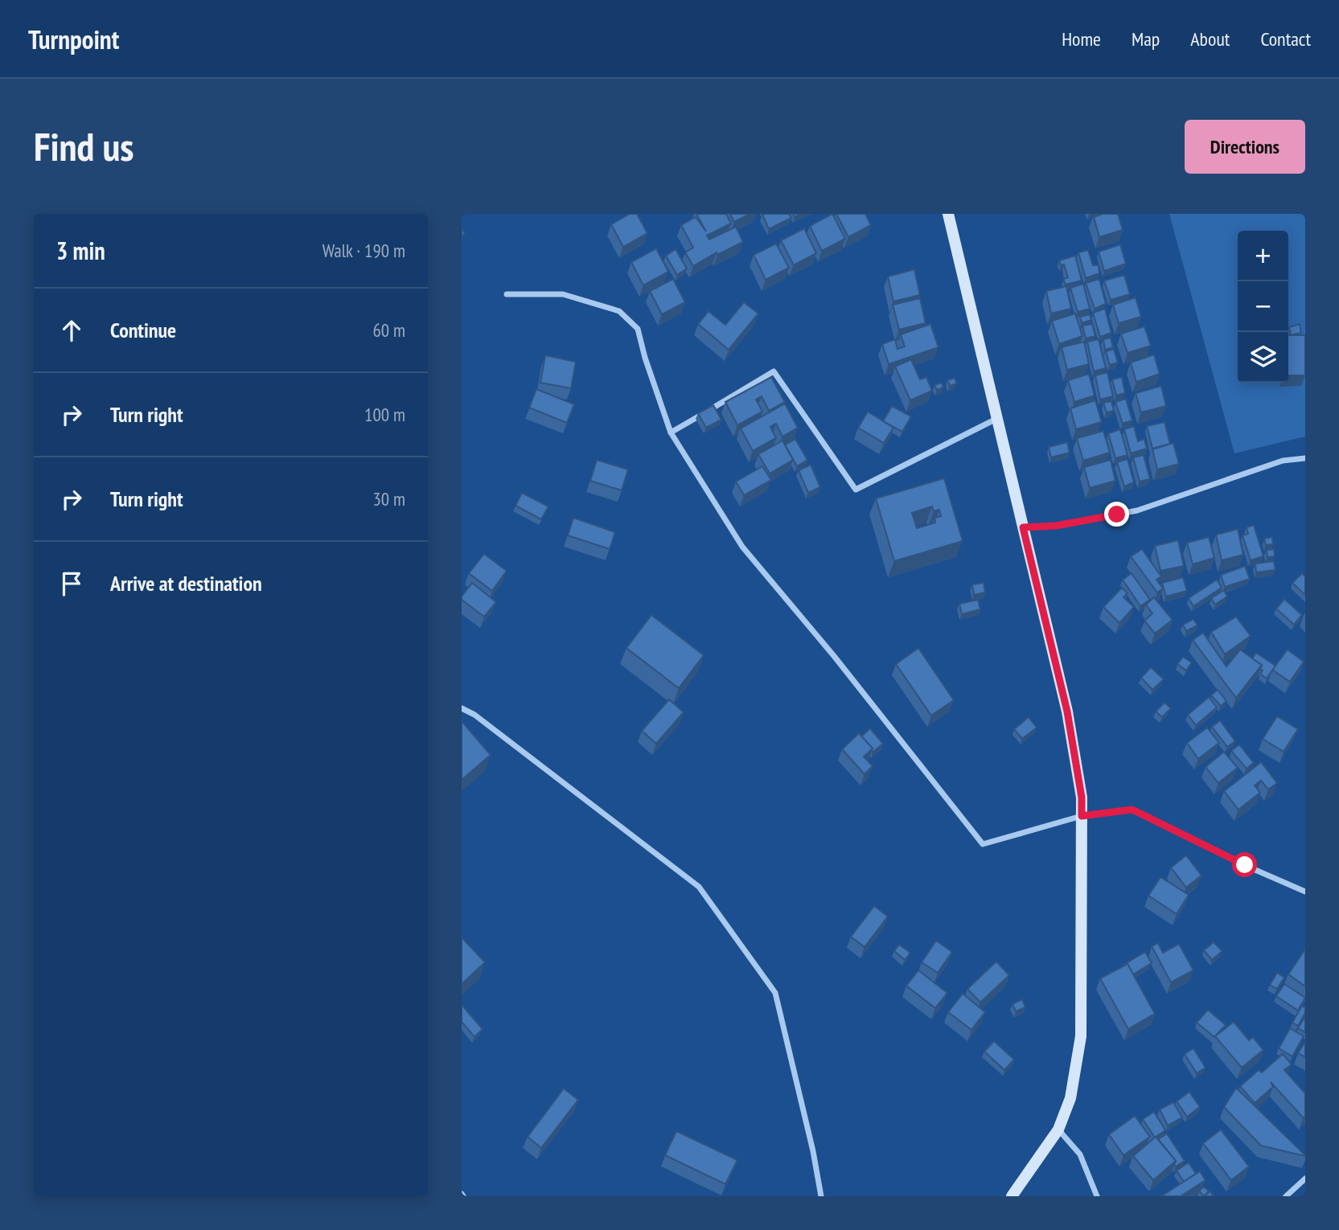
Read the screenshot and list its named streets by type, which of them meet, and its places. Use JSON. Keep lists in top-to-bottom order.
{
  "page": {
    "header": "Turnpoint",
    "nav": [
      "Home",
      "Map",
      "About",
      "Contact"
    ],
    "buttons": "Directions",
    "title": "Find us",
    "heading": ["3 min", "Walk · 190 m"],
    "map_buttons": ["+", "−"],
    "list": [
      ["Continue", "60 m"],
      ["Turn right", "100 m"],
      ["Turn right", "30 m"],
      "Arrive at destination"
    ]
  }
}
